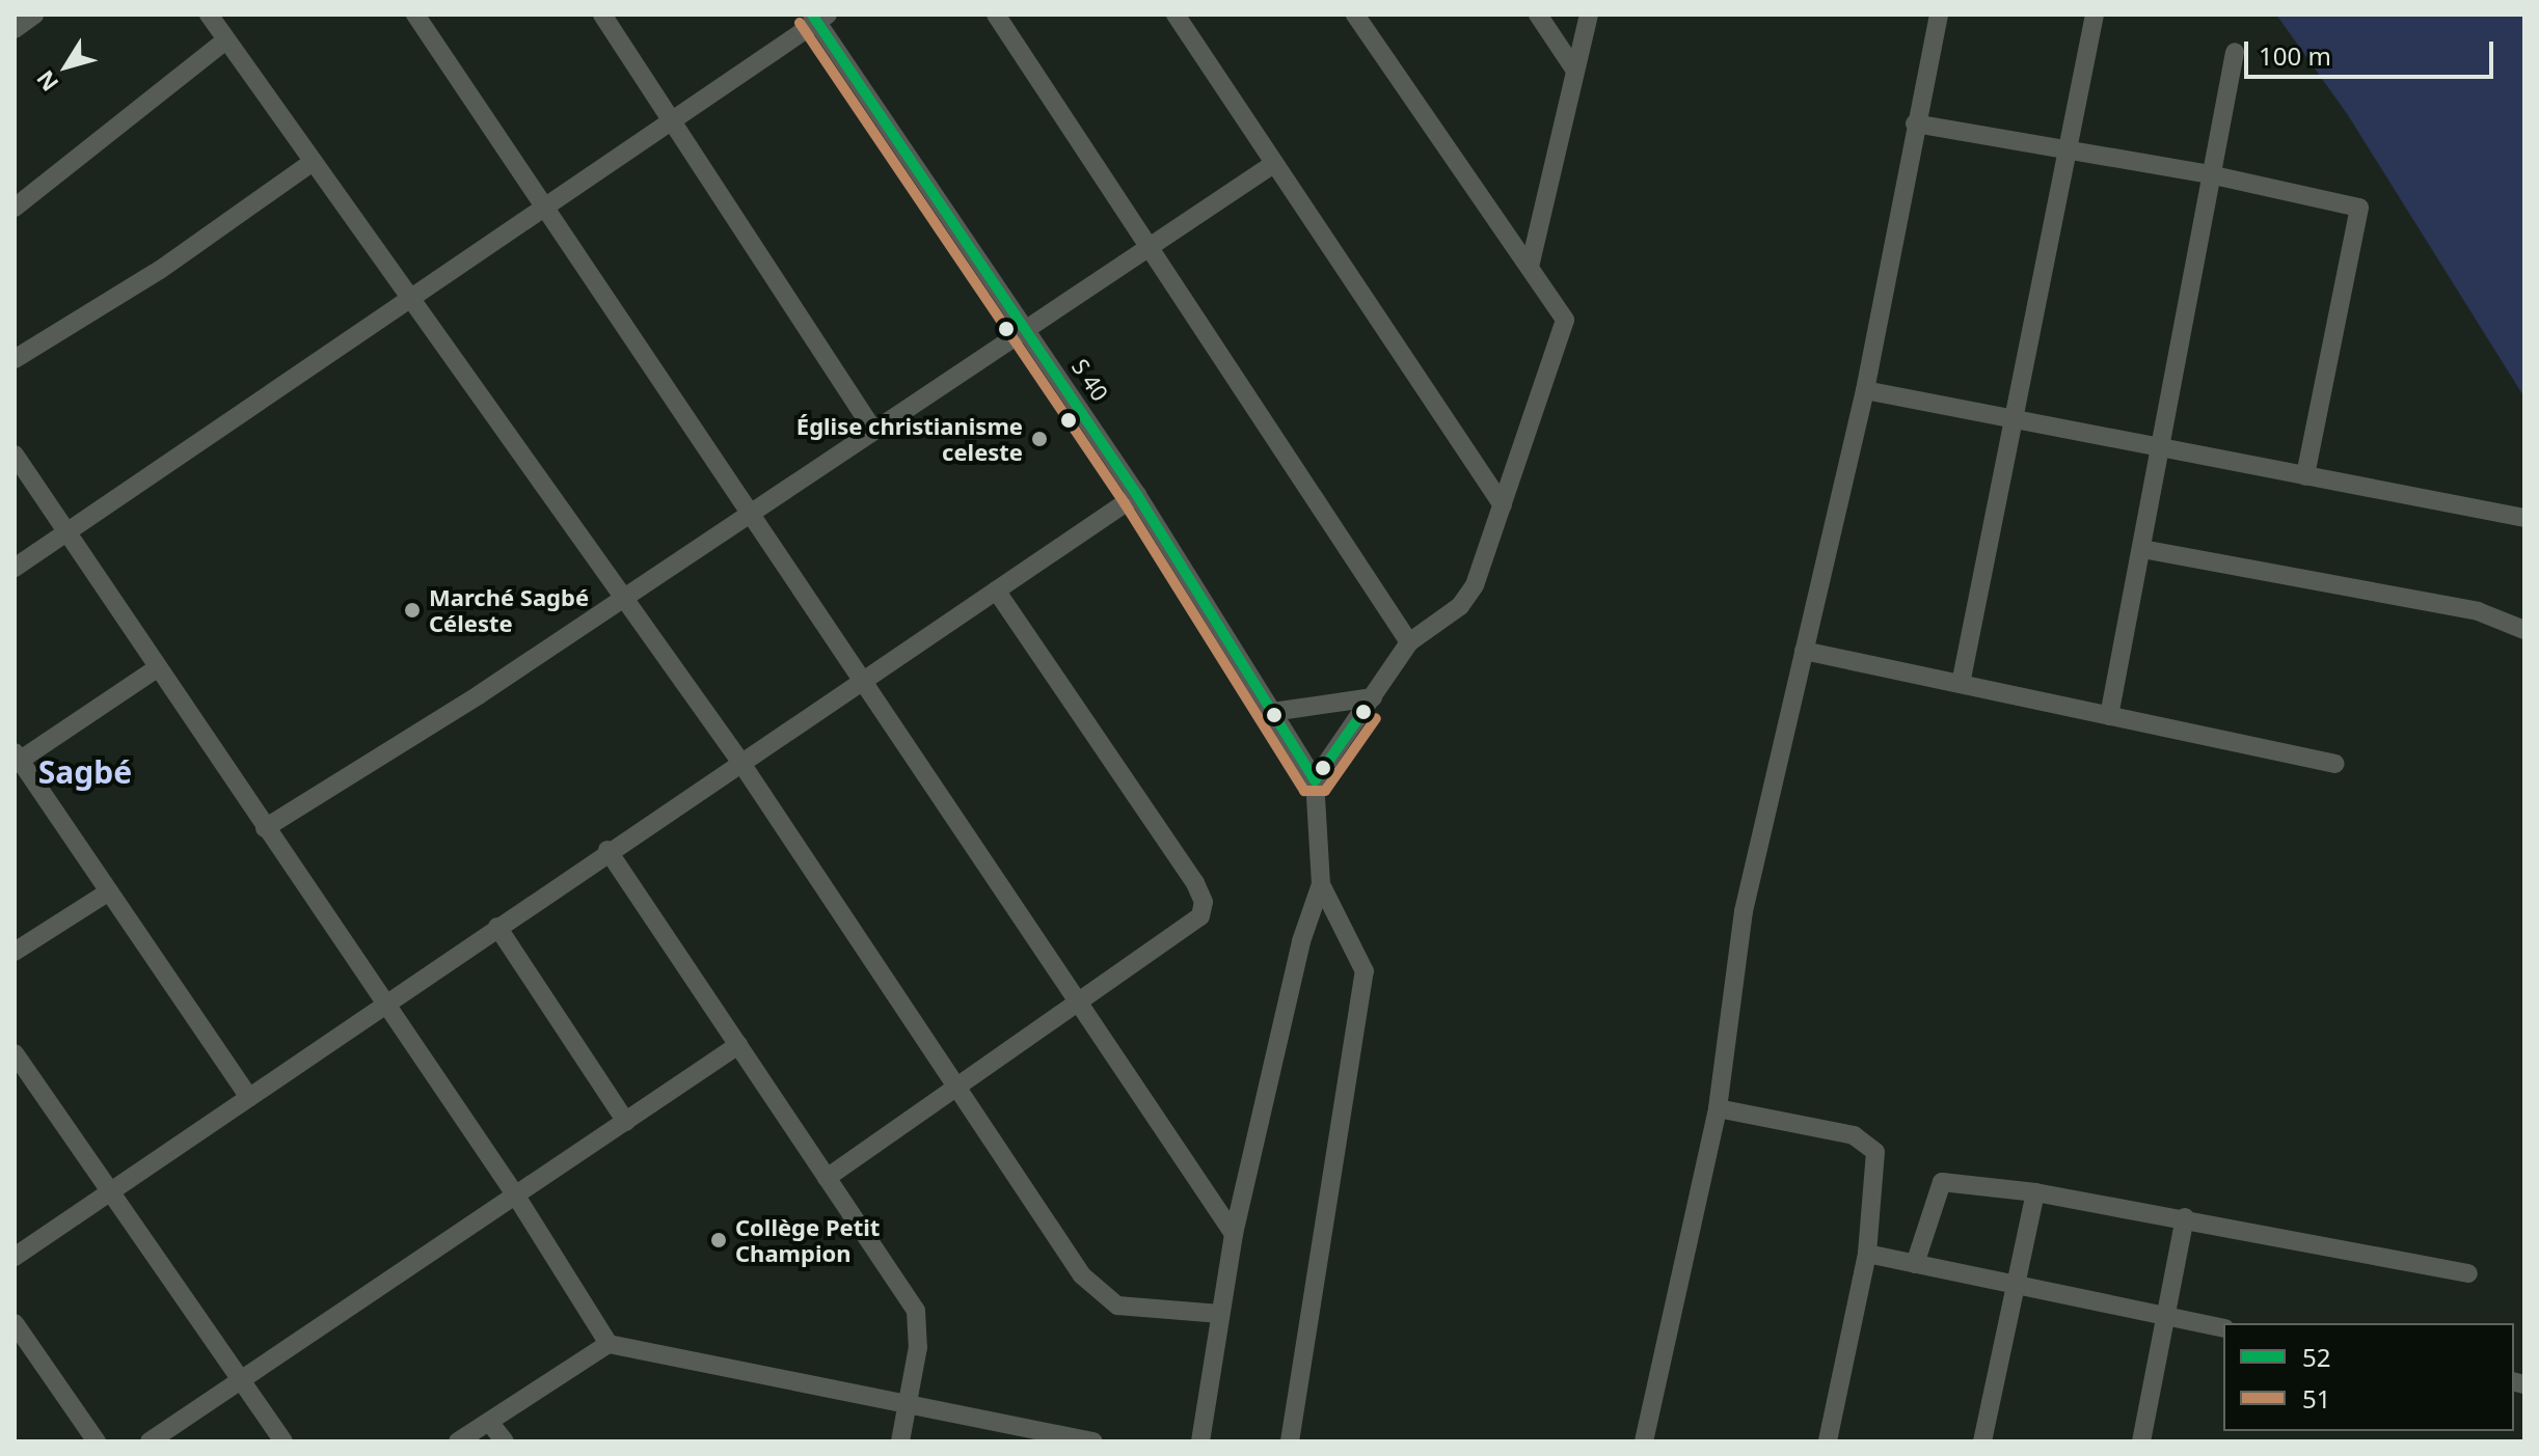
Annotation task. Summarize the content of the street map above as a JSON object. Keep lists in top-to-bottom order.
{
  "streets": {
    "street": ["S 40"]
  },
  "districts": ["Sagbé"],
  "places": ["Église christianisme celeste", "Marché Sagbé Céleste", "Collège Petit Champion"],
  "lines": ["transit line 52", "transit line 51"],
  "legend": ["52", "51"],
  "scale_bar": "100 m",
  "north": "bottom left"
}
